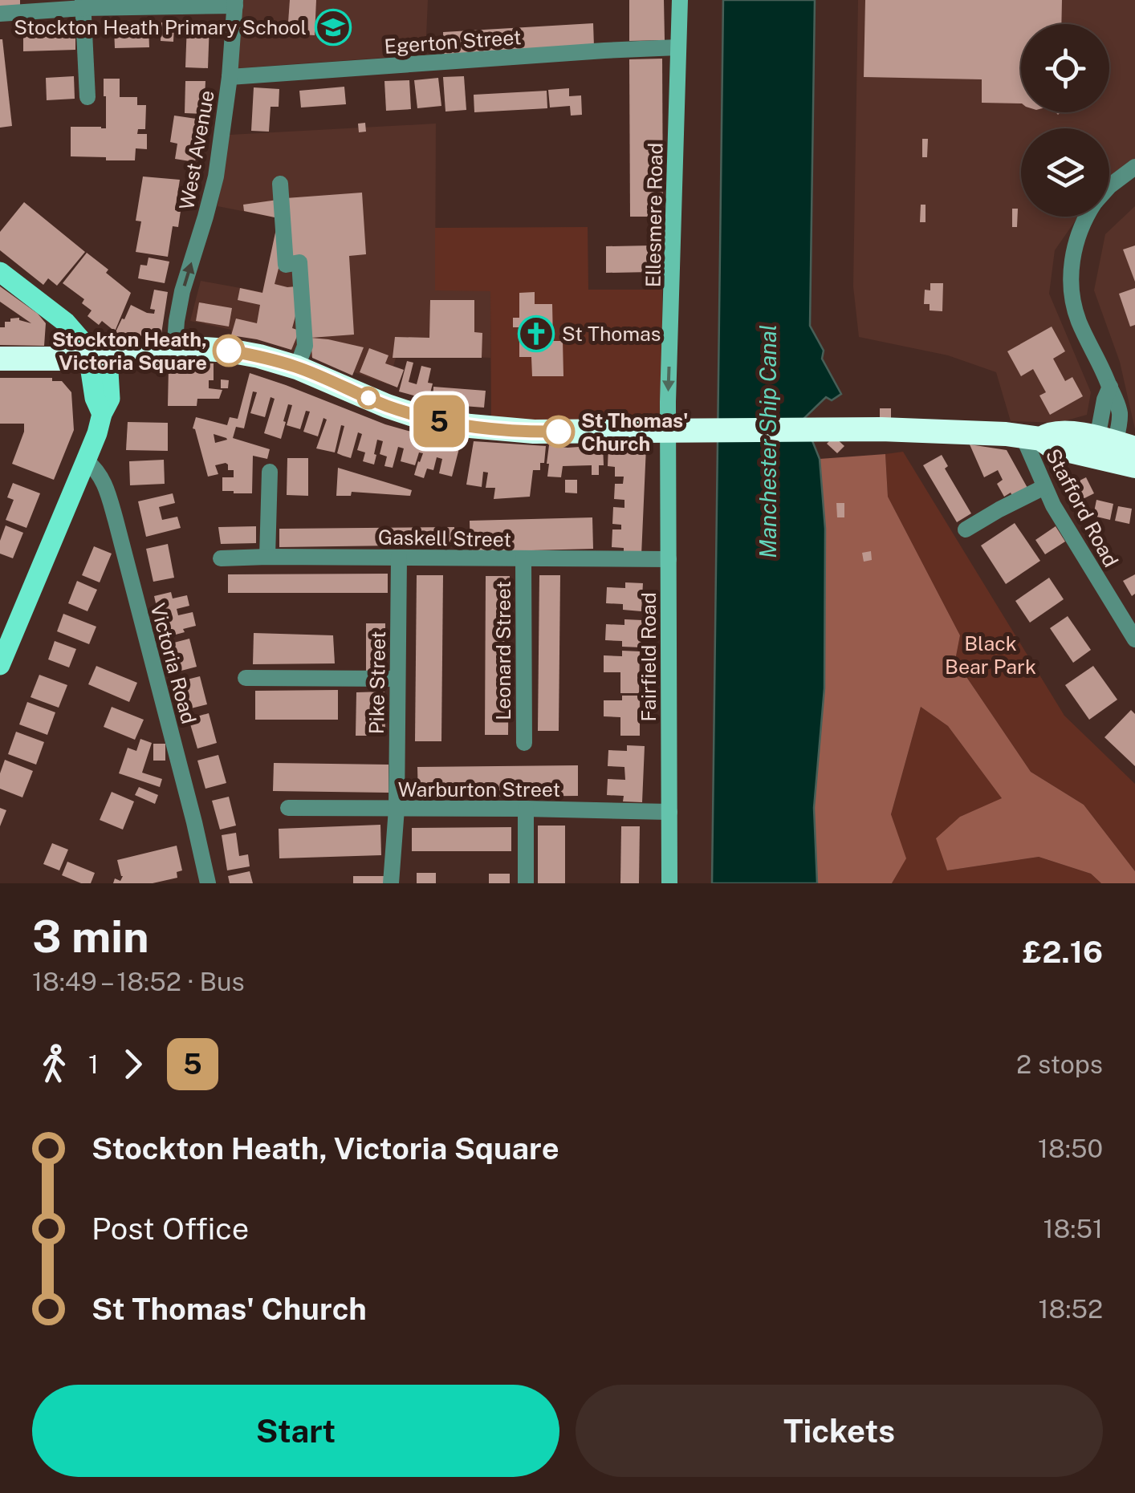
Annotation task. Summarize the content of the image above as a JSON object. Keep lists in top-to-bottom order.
{
  "streets": {
    "main road": ["Ellesmere Road", "Fairfield Road"],
    "street": [
      "Egerton Street",
      "West Avenue",
      "Stafford Road",
      "Gaskell Street",
      "Leonard Street",
      "Victoria Road",
      "Pike Street",
      "Warburton Street"
    ]
  },
  "crossings": [
    ["Egerton Street", "West Avenue"],
    ["Egerton Street", "Ellesmere Road"],
    ["Ellesmere Road", "Fairfield Road"],
    ["Gaskell Street", "Leonard Street"],
    ["Gaskell Street", "Fairfield Road"],
    ["Gaskell Street", "Pike Street"],
    ["Fairfield Road", "Warburton Street"],
    ["Pike Street", "Warburton Street"]
  ],
  "one_way": ["West Avenue", "Ellesmere Road"],
  "water": ["Manchester Ship Canal"],
  "parks": ["Black Bear Park"],
  "places": {
    "school or university": ["Stockton Heath Primary School"],
    "church": ["St Thomas"],
    "other": ["Stockton Heath, Victoria Square", "St Thomas' Church"]
  },
  "lines": ["bus line 5"],
  "page": {
    "on_map": "5",
    "heading": ["3 min", "18:49 – 18:52 · Bus", "£2.16"],
    "legs": ["1", "5", "2 stops"],
    "list": [
      {
        "name": "Stockton Heath, Victoria Square",
        "value": "18:50"
      },
      {
        "name": "Post Office",
        "value": "18:51"
      },
      {
        "name": "St Thomas' Church",
        "value": "18:52"
      }
    ],
    "buttons": ["Start", "Tickets"]
  }
}
